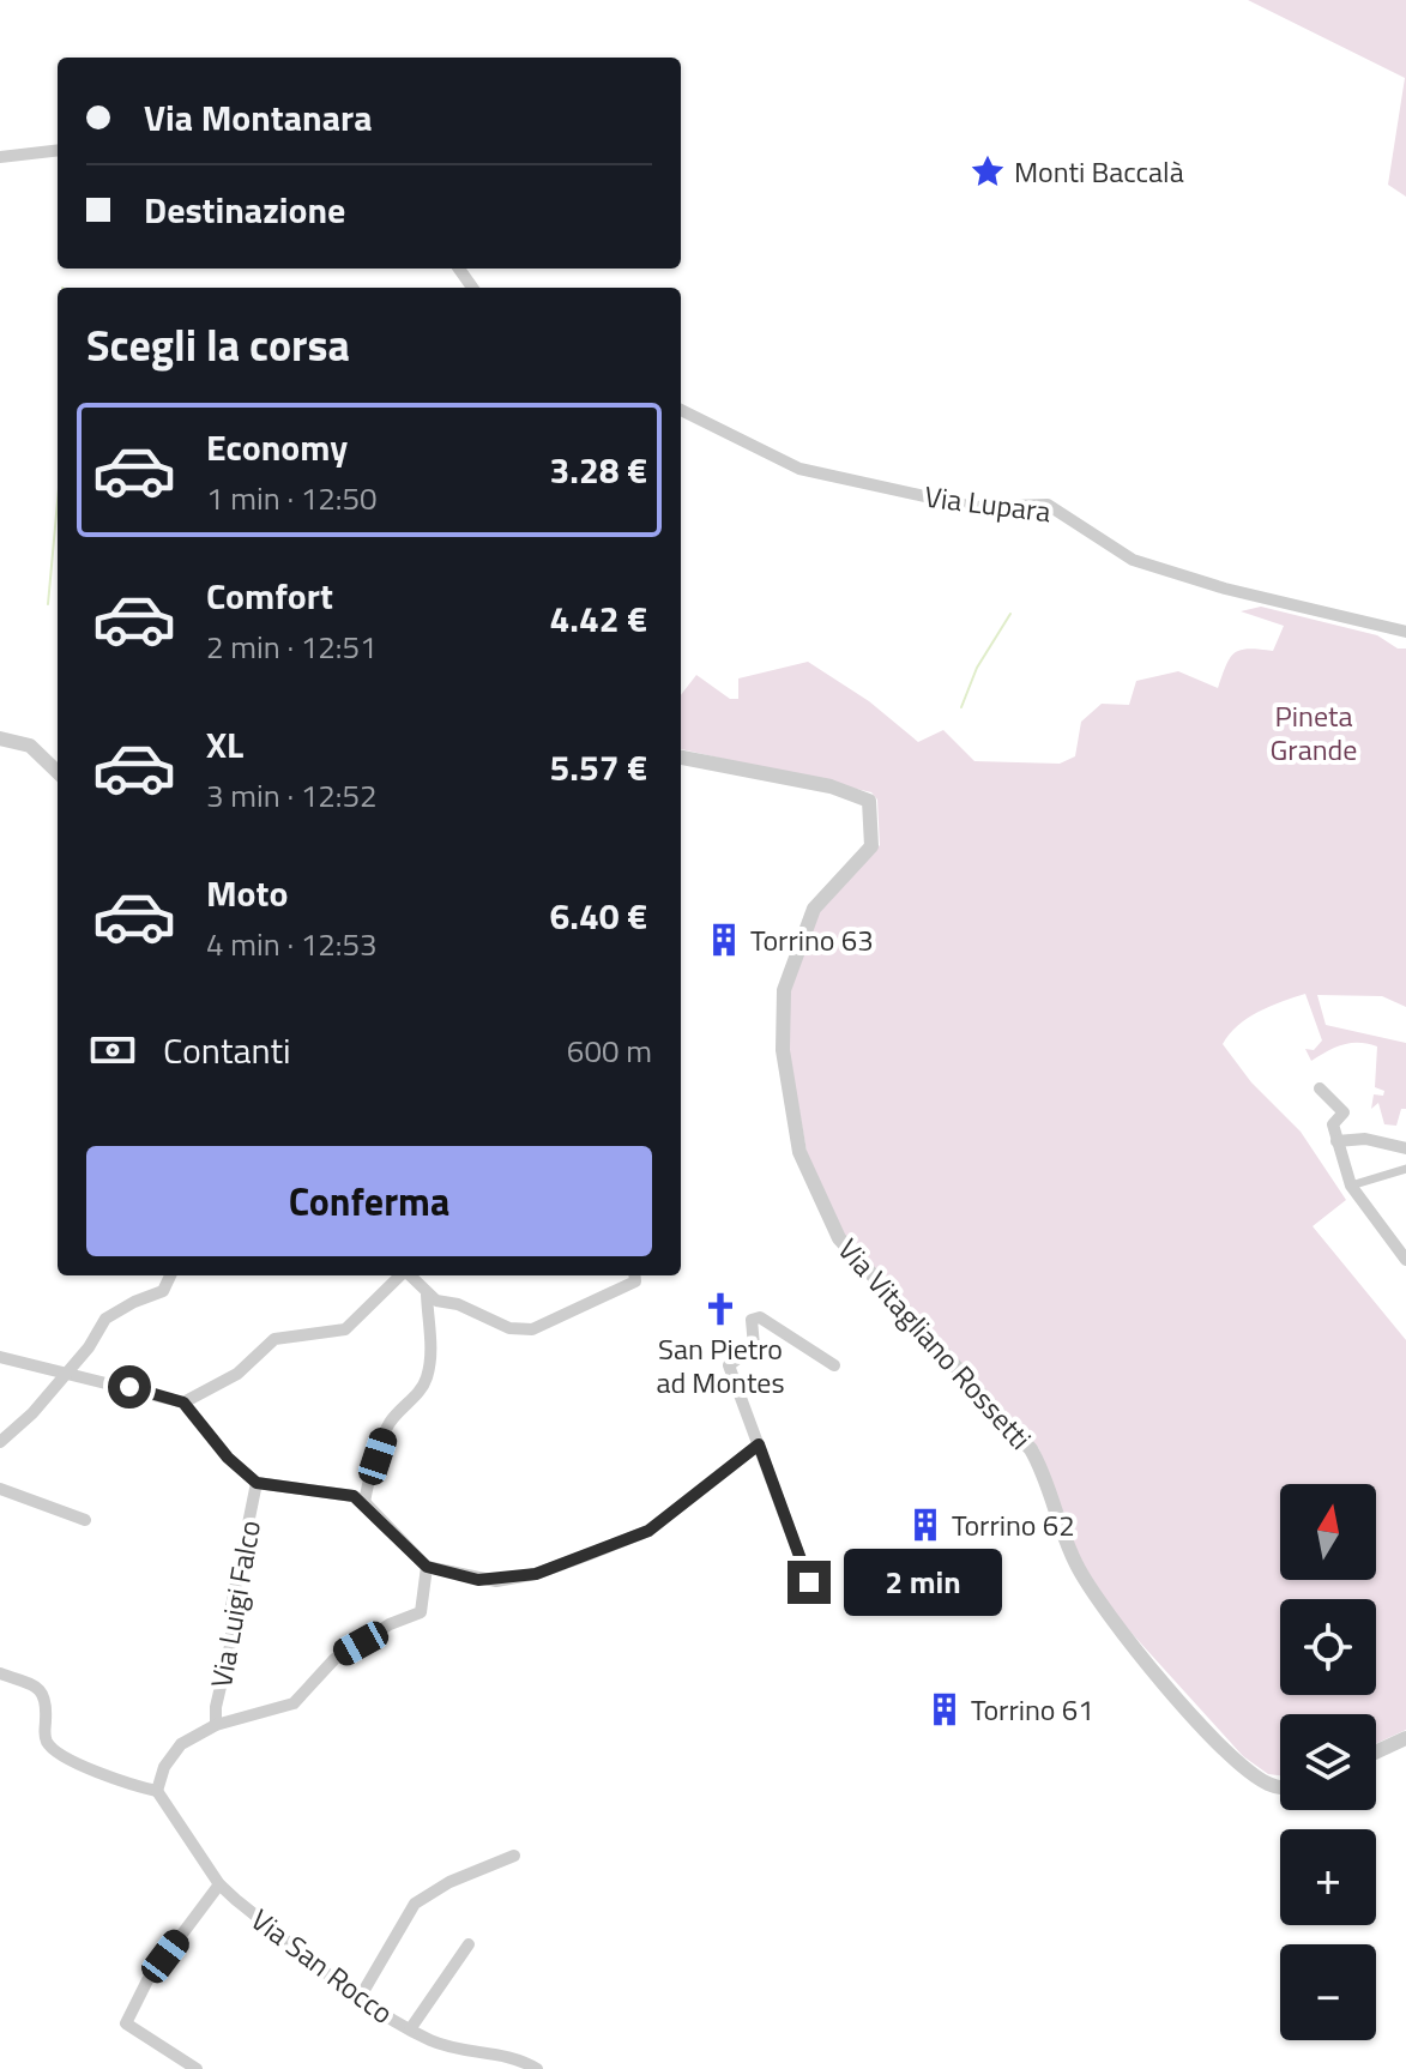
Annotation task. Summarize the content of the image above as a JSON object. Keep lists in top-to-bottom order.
{
  "streets": {
    "street": [
      "Via Lupara",
      "Via Vitagliano Rossetti",
      "Via Luigi Falco",
      "Via San Rocco"
    ]
  },
  "parks": ["Pineta Grande"],
  "places": {
    "place": ["Monti Baccalà"],
    "building": ["Torrino 63", "Torrino 62", "Torrino 61"],
    "church": ["San Pietro ad Montes"]
  },
  "north": "top",
  "page": {
    "banner": ["Via Montanara", "Destinazione"],
    "heading": "Scegli la corsa",
    "list": [
      {
        "name": "Economy",
        "note": "1 min · 12:50",
        "value": "3.28 €"
      },
      {
        "name": "Comfort",
        "note": "2 min · 12:51",
        "value": "4.42 €"
      },
      {
        "name": "XL",
        "note": "3 min · 12:52",
        "value": "5.57 €"
      },
      {
        "name": "Moto",
        "note": "4 min · 12:53",
        "value": "6.40 €"
      }
    ],
    "pay": ["Contanti", "600 m"],
    "buttons": "Conferma",
    "map_buttons": ["+", "−"],
    "bubble": "2 min"
  }
}
